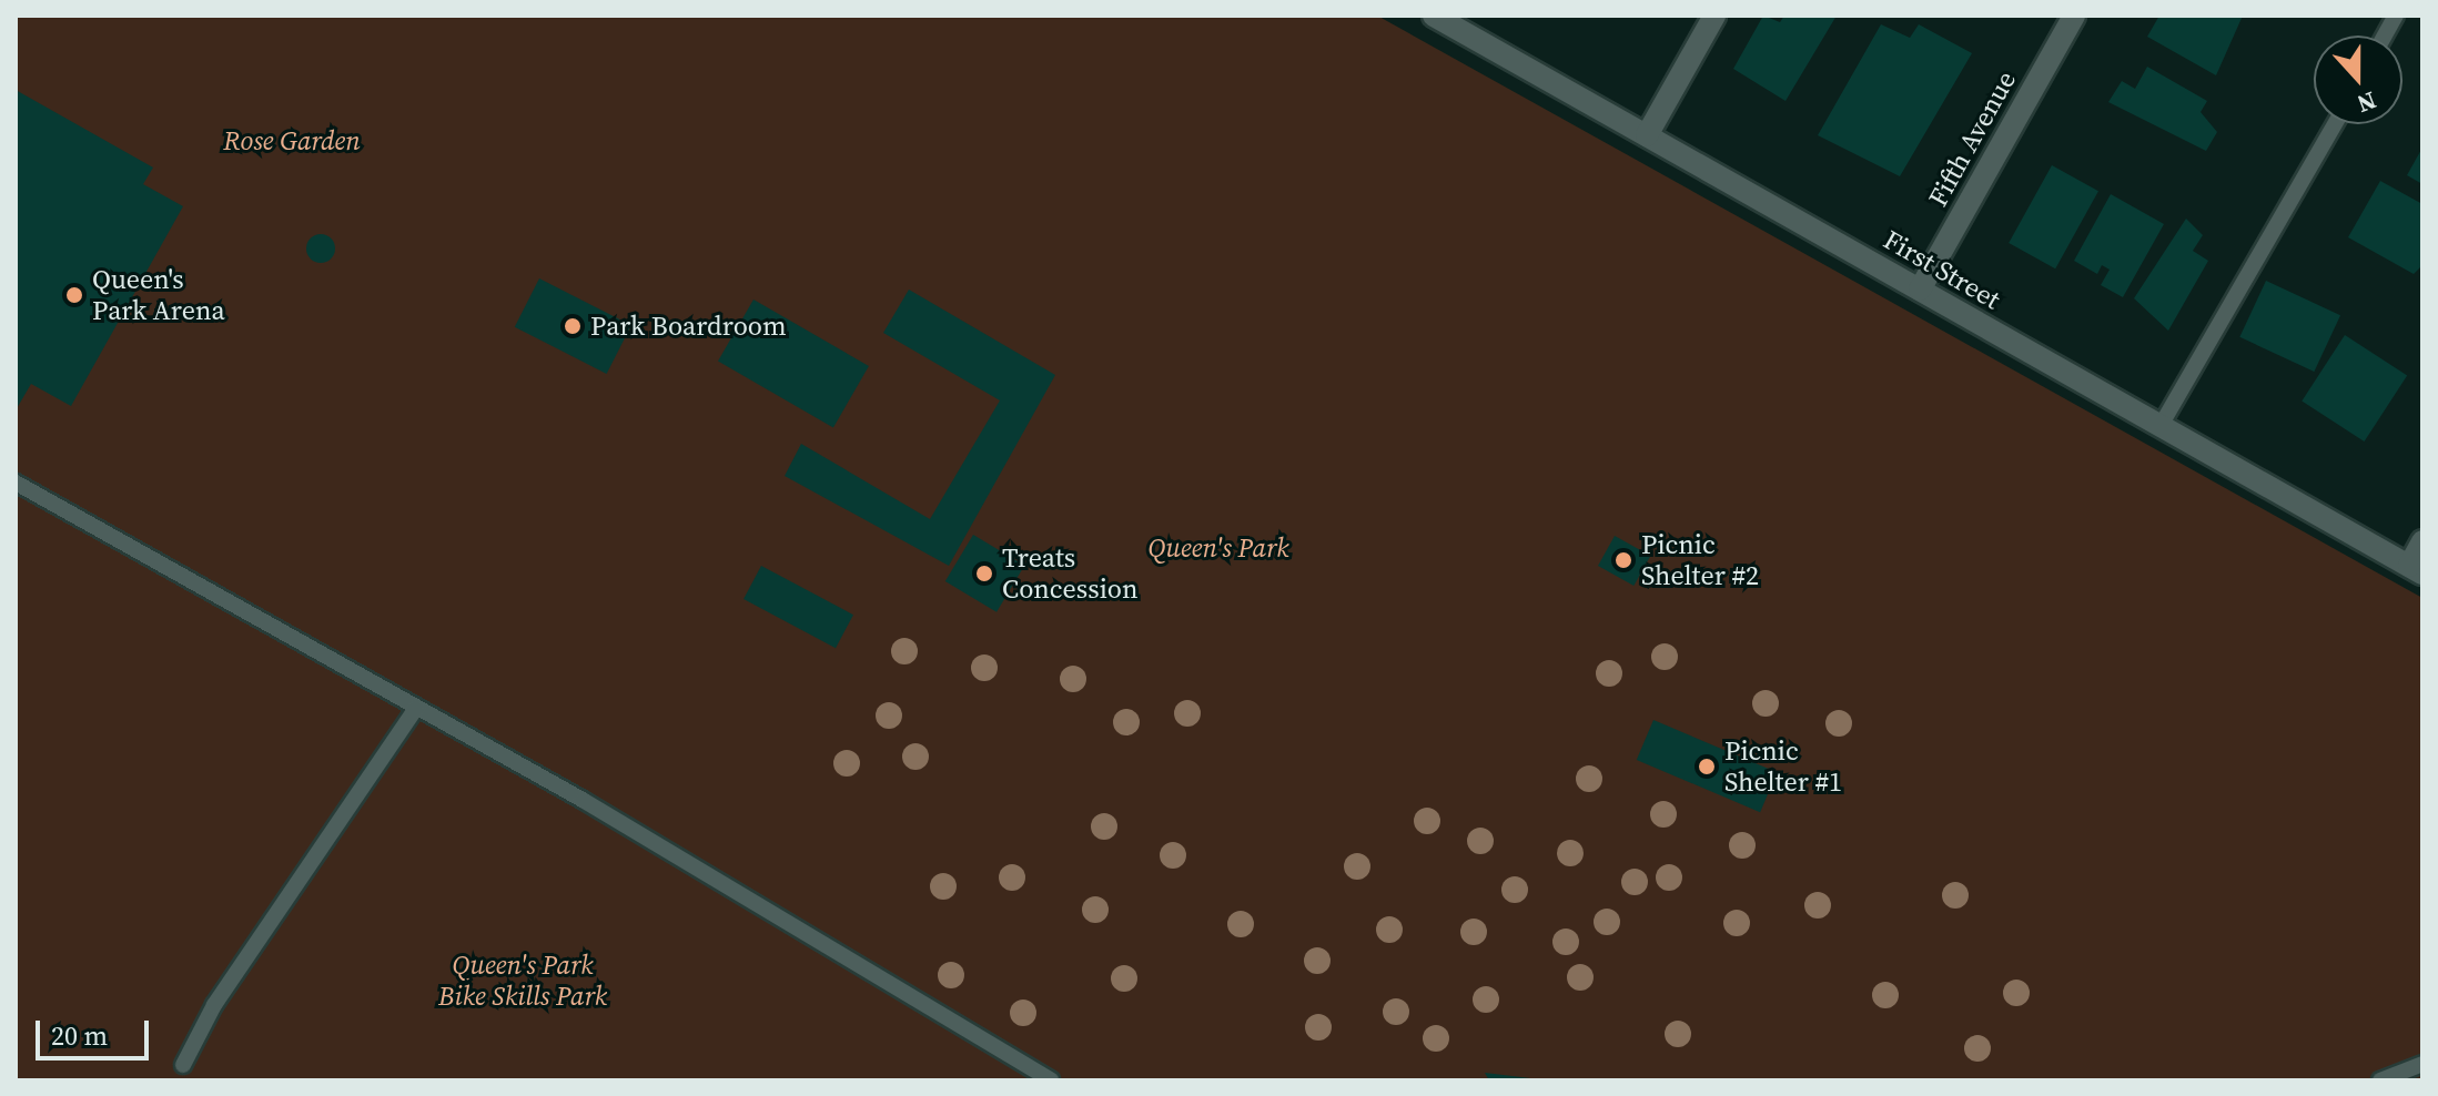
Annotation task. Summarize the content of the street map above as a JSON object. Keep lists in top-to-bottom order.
{
  "streets": {
    "street": ["Fifth Avenue", "First Street"]
  },
  "crossings": [
    ["Fifth Avenue", "First Street"]
  ],
  "parks": ["Rose Garden", "Queen's Park", "Queen's Park Bike Skills Park"],
  "places": [
    "Queen's Park Arena",
    "Park Boardroom",
    "Picnic Shelter #2",
    "Treats Concession",
    "Picnic Shelter #1"
  ],
  "scale_bar": "20 m",
  "north": "bottom"
}
